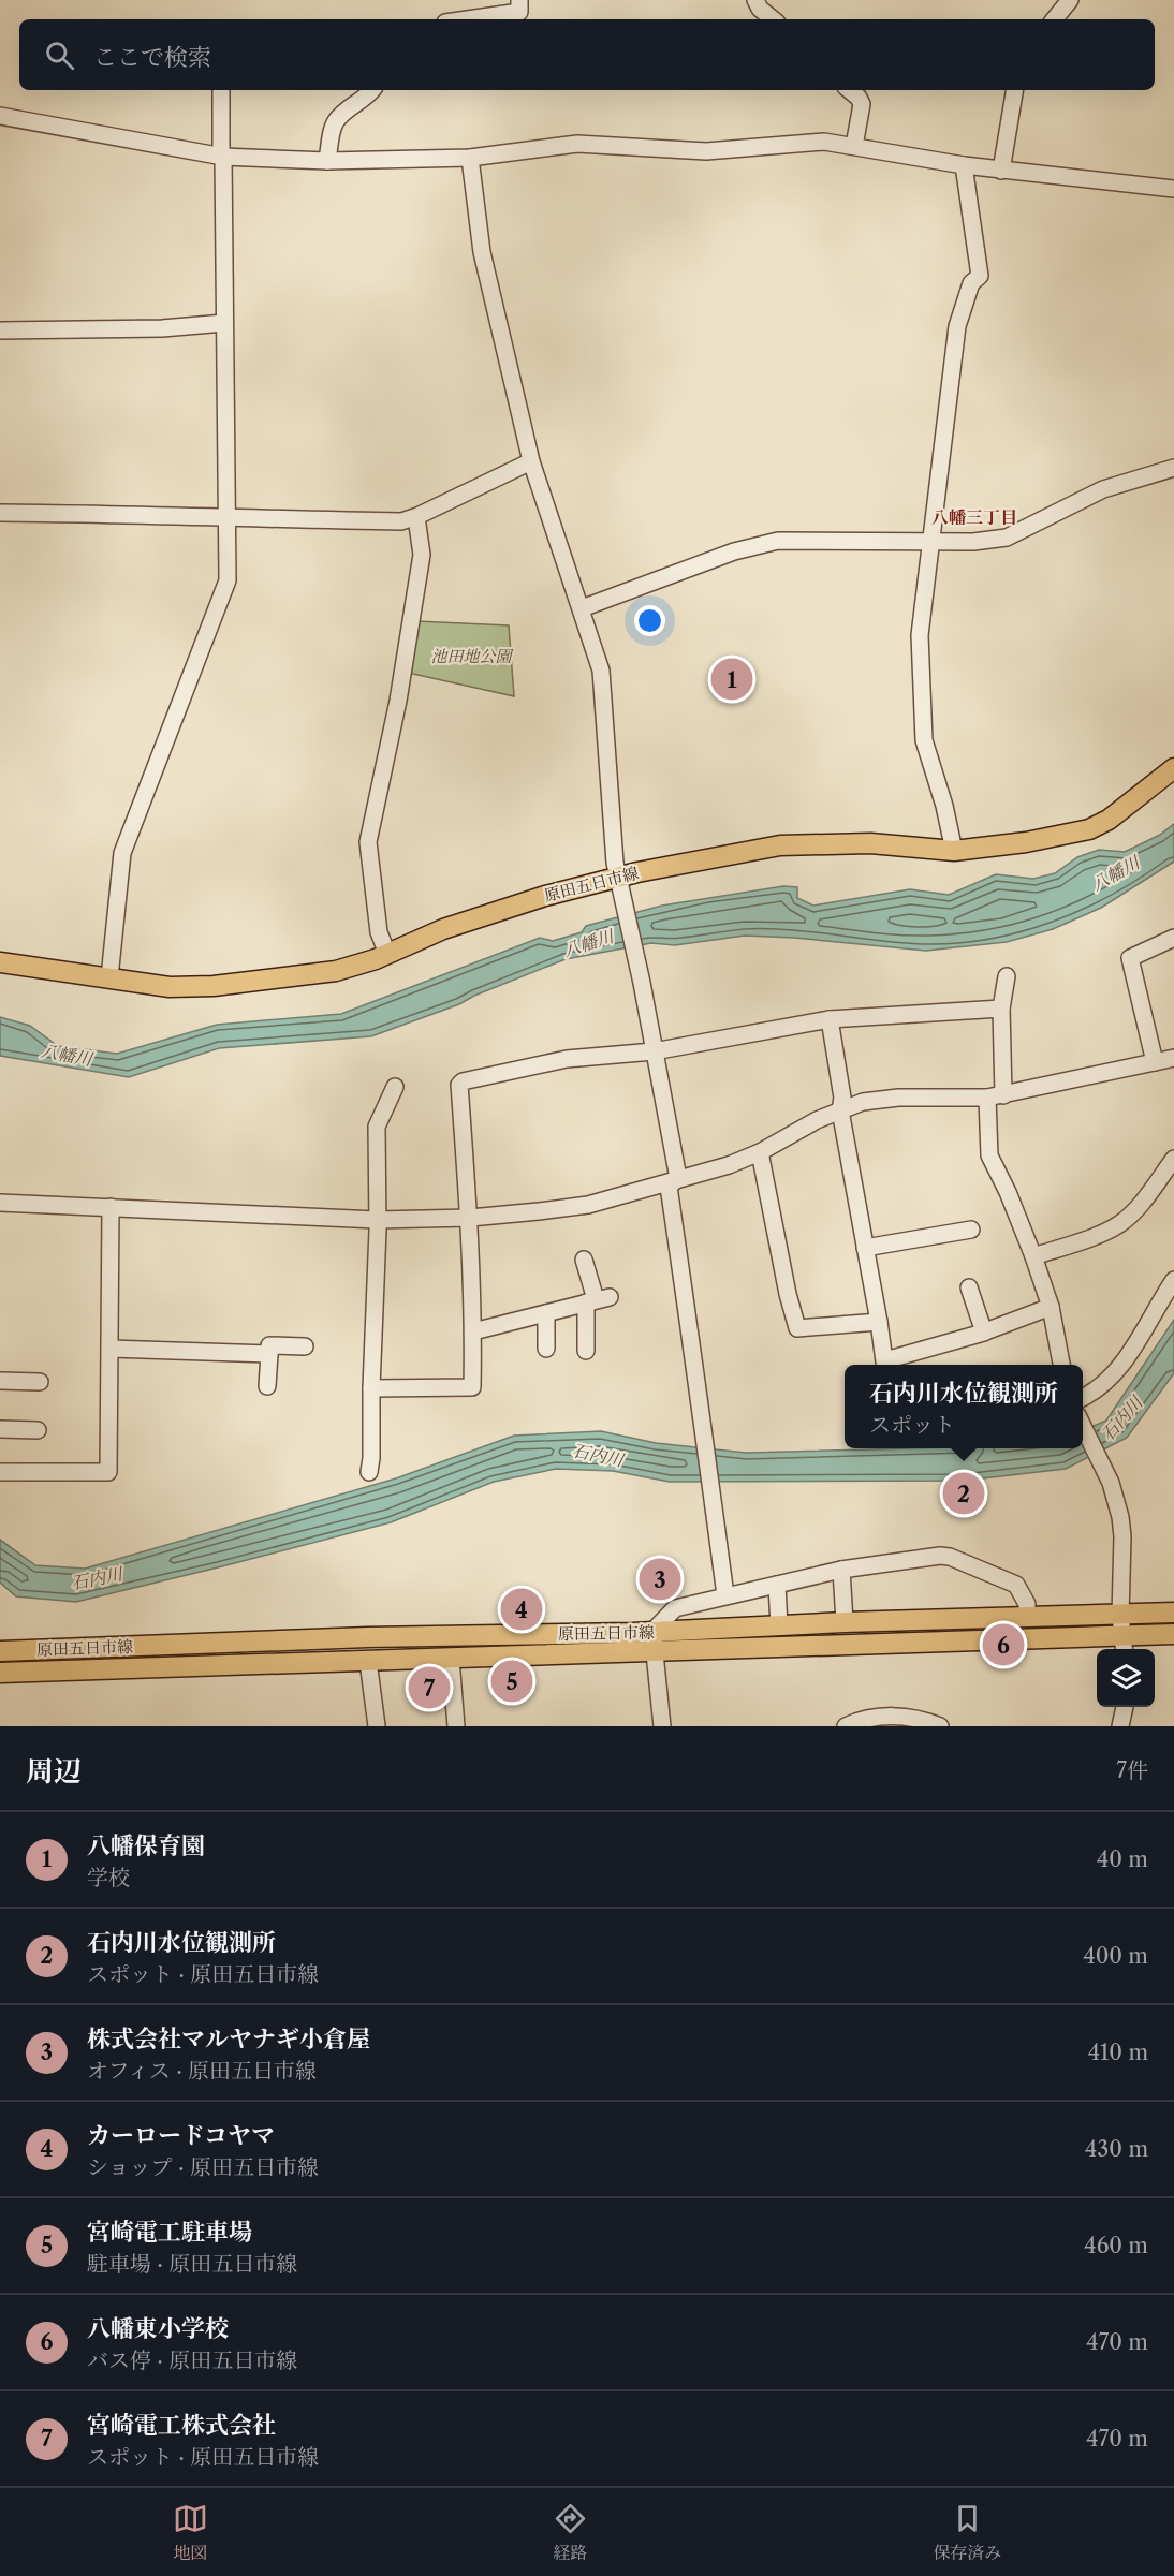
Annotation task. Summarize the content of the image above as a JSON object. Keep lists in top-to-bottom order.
{
  "streets": {
    "main road": ["原田五日市線"]
  },
  "districts": ["八幡三丁目"],
  "water": ["八幡川", "石内川"],
  "parks": ["池田地公園"],
  "page": {
    "search": "ここで検索",
    "pins": [
      "1",
      "2",
      "3",
      "4",
      "6",
      "5",
      "7"
    ],
    "popup": ["石内川水位観測所", "スポット"],
    "heading": ["周辺", "7件"],
    "list": [
      {
        "mark": "1",
        "name": "八幡保育園",
        "note": "学校",
        "value": "40 m"
      },
      {
        "mark": "2",
        "name": "石内川水位観測所",
        "note": "スポット · 原田五日市線",
        "value": "400 m"
      },
      {
        "mark": "3",
        "name": "株式会社マルヤナギ小倉屋",
        "note": "オフィス · 原田五日市線",
        "value": "410 m"
      },
      {
        "mark": "4",
        "name": "カーロードコヤマ",
        "note": "ショップ · 原田五日市線",
        "value": "430 m"
      },
      {
        "mark": "5",
        "name": "宮崎電工駐車場",
        "note": "駐車場 · 原田五日市線",
        "value": "460 m"
      },
      {
        "mark": "6",
        "name": "八幡東小学校",
        "note": "バス停 · 原田五日市線",
        "value": "470 m"
      },
      {
        "mark": "7",
        "name": "宮崎電工株式会社",
        "note": "スポット · 原田五日市線",
        "value": "470 m"
      }
    ],
    "nav": ["地図", "経路", "保存済み"]
  }
}
